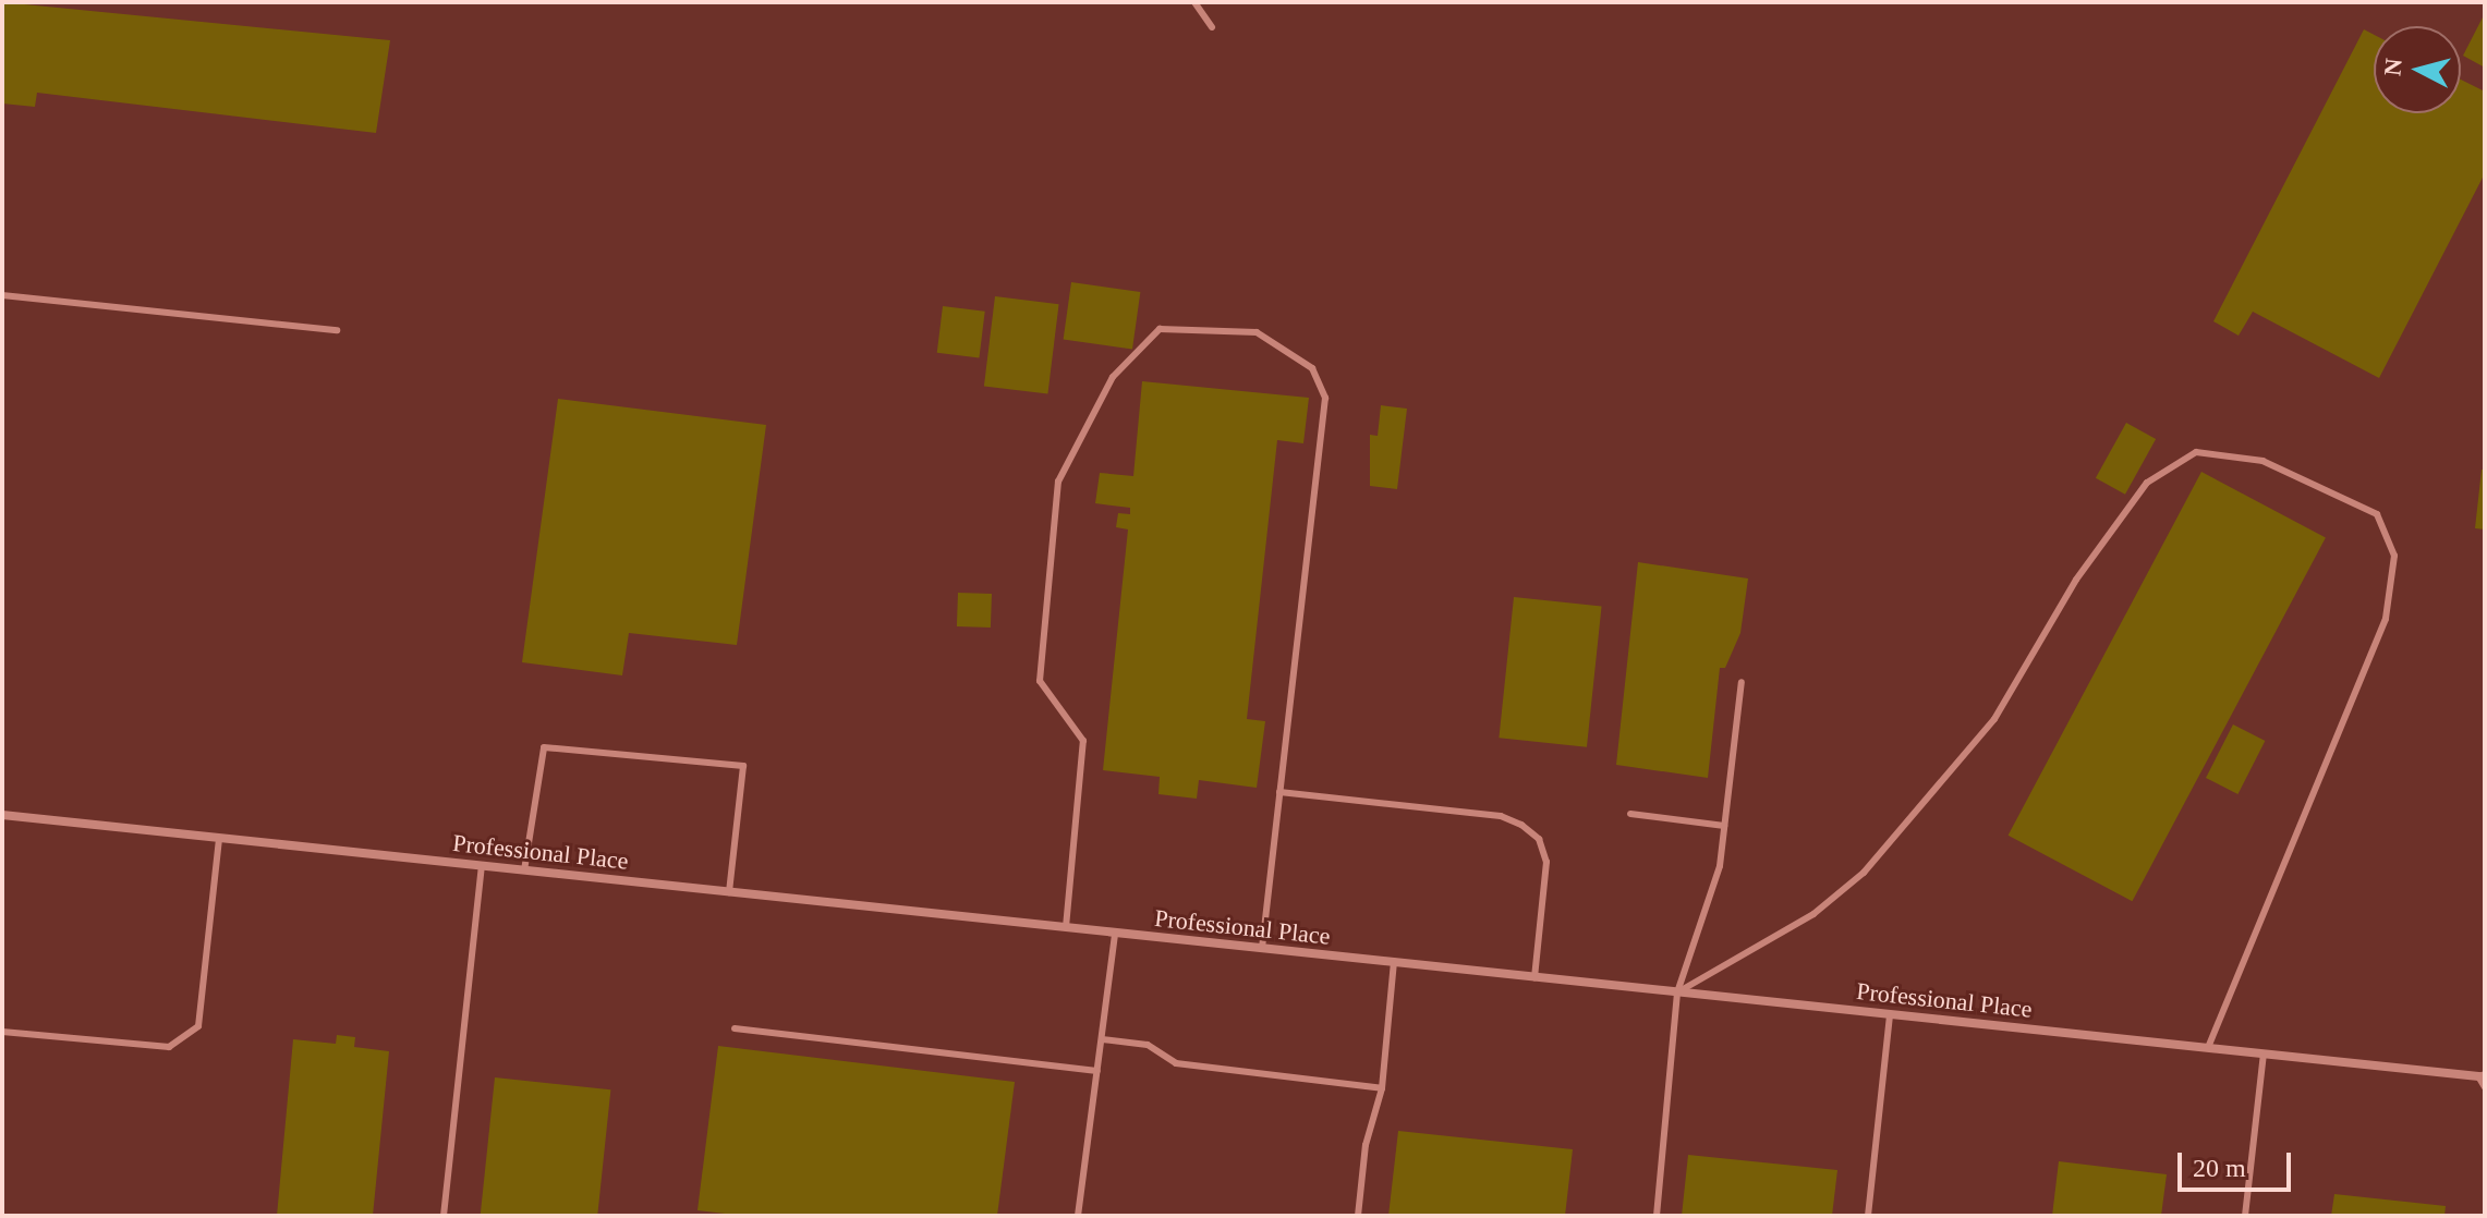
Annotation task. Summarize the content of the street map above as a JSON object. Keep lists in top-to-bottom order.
{
  "streets": {
    "street": ["Professional Place"]
  },
  "scale_bar": "20 m",
  "north": "left"
}
